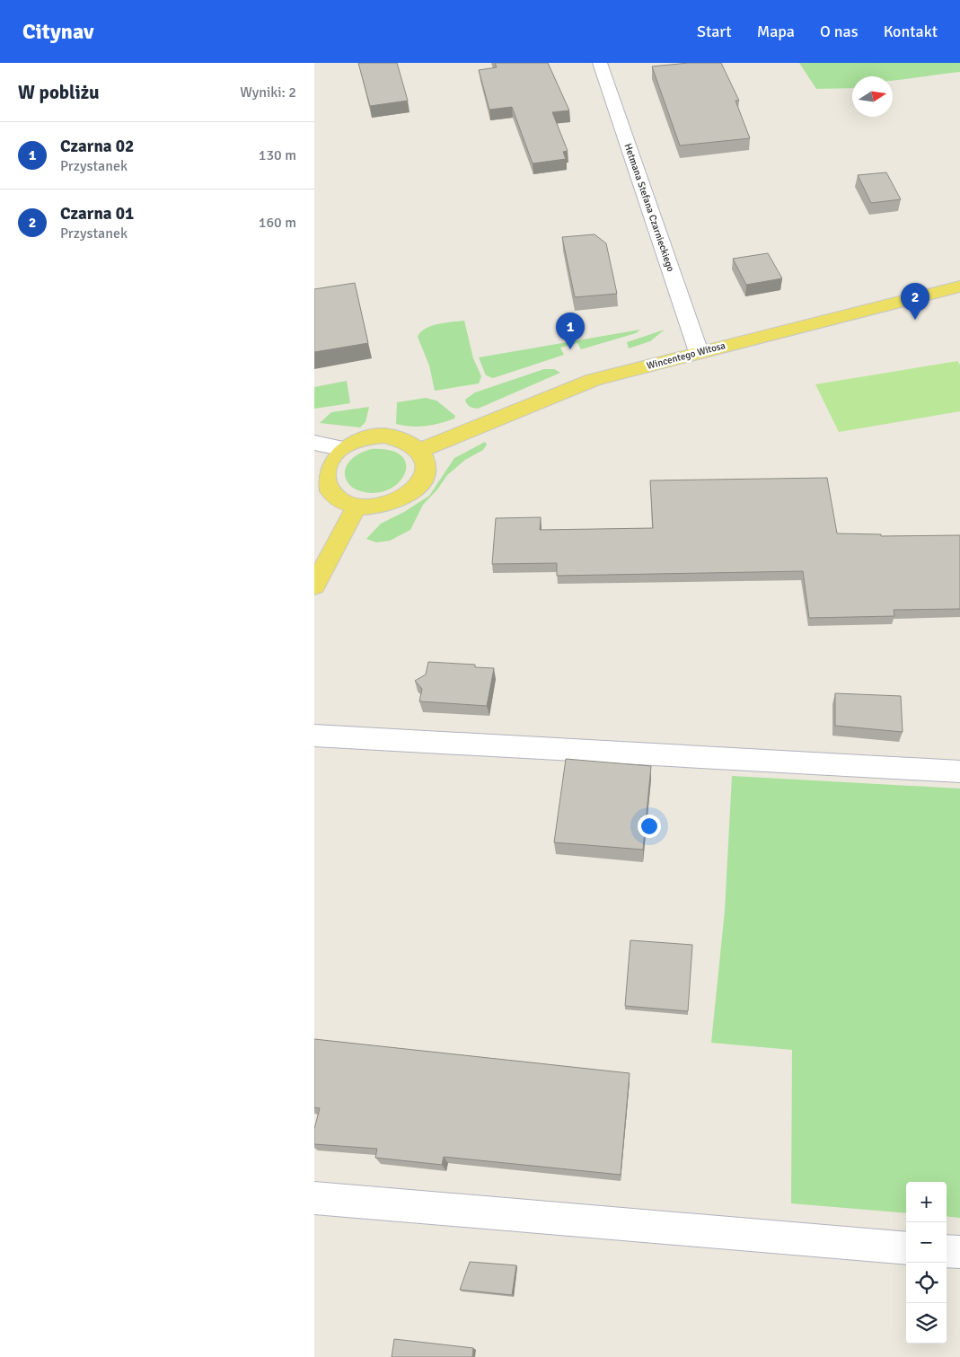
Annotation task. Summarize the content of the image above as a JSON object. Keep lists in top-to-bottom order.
{
  "streets": {
    "main road": ["Wincentego Witosa"],
    "street": ["Hetmana Stefana Czarnieckiego"]
  },
  "crossings": [
    ["Hetmana Stefana Czarnieckiego", "Wincentego Witosa"]
  ],
  "north": "right",
  "page": {
    "header": "Citynav",
    "nav": [
      "Start",
      "Mapa",
      "O nas",
      "Kontakt"
    ],
    "heading": ["W pobliżu", "Wyniki: 2"],
    "list": [
      {
        "mark": "1",
        "name": "Czarna 02",
        "note": "Przystanek",
        "value": "130 m"
      },
      {
        "mark": "2",
        "name": "Czarna 01",
        "note": "Przystanek",
        "value": "160 m"
      }
    ],
    "pins": ["2", "1"],
    "map_buttons": ["+", "−"]
  }
}
